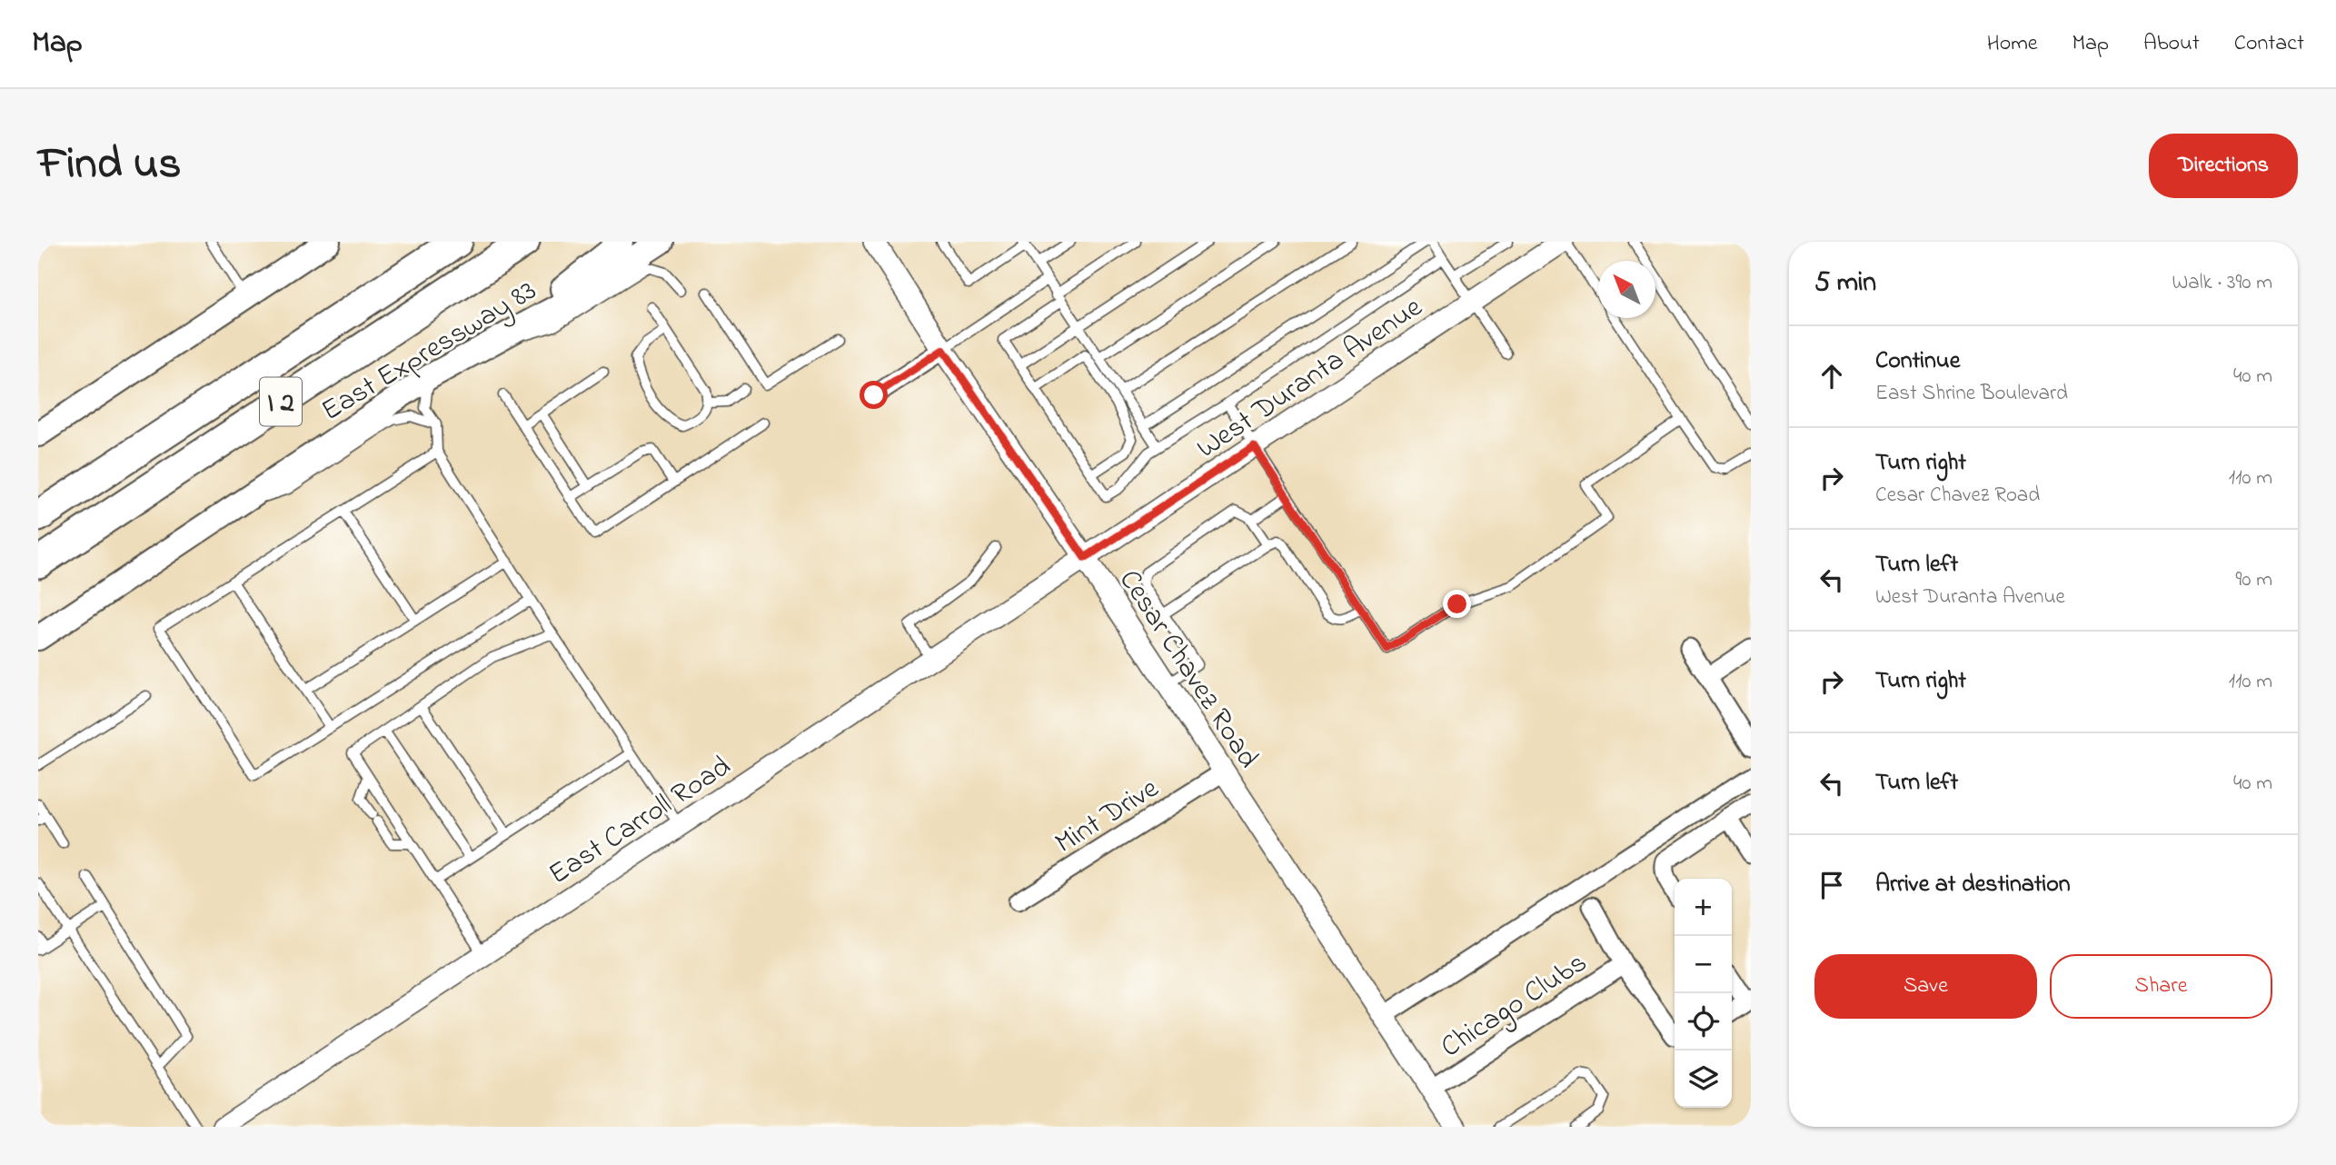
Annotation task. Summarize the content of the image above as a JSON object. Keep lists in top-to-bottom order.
{
  "streets": {
    "highway": ["I 2"],
    "main road": ["East Expressway 83"],
    "street": [
      "West Duranta Avenue",
      "Cesar Chavez Road",
      "Mint Drive",
      "East Carroll Road",
      "Chicago Clubs"
    ]
  },
  "crossings": [
    ["West Duranta Avenue", "Cesar Chavez Road"],
    ["West Duranta Avenue", "East Carroll Road"],
    ["Cesar Chavez Road", "Mint Drive"],
    ["Cesar Chavez Road", "East Carroll Road"],
    ["Cesar Chavez Road", "Chicago Clubs"]
  ],
  "north": "top left",
  "page": {
    "header": "Map",
    "nav": [
      "Home",
      "Map",
      "About",
      "Contact"
    ],
    "title": "Find us",
    "buttons": [
      "Directions",
      ["Save", "Share"]
    ],
    "heading": ["5 min", "Walk · 390 m"],
    "list": [
      ["Continue", "East Shrine Boulevard", "40 m"],
      ["Turn right", "Cesar Chavez Road", "110 m"],
      ["Turn left", "West Duranta Avenue", "90 m"],
      ["Turn right", "110 m"],
      ["Turn left", "40 m"],
      "Arrive at destination"
    ],
    "map_buttons": ["+", "−"]
  }
}
